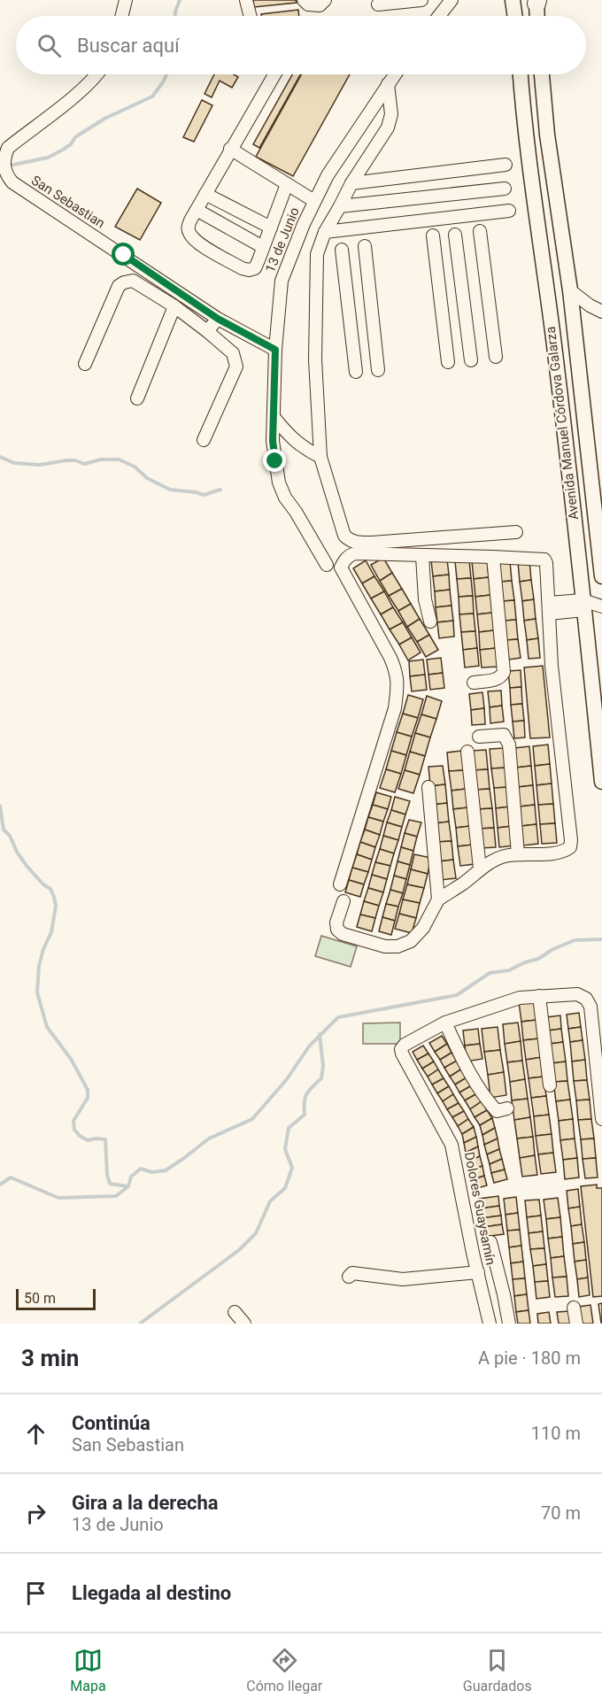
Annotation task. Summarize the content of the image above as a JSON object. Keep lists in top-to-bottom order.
{
  "streets": {
    "main road": ["Avenida Manuel Córdova Galarza"],
    "street": ["San Sebastian", "13 de Junio", "Dolores Guaysamín"]
  },
  "crossings": [
    ["San Sebastian", "13 de Junio"]
  ],
  "scale_bar": "50 m",
  "page": {
    "search": "Buscar aquí",
    "scale": "50 m",
    "heading": ["3 min", "A pie · 180 m"],
    "list": [
      ["Continúa", "San Sebastian", "110 m"],
      ["Gira a la derecha", "13 de Junio", "70 m"],
      "Llegada al destino"
    ],
    "nav": ["Mapa", "Cómo llegar", "Guardados"]
  }
}
